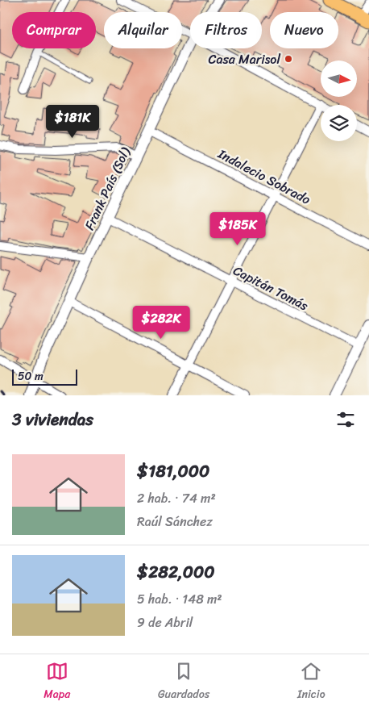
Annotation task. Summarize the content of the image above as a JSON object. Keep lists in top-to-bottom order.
{
  "streets": {
    "street": ["Indalecio Sobrado", "Frank País (Sol)", "Capitán Tomás"]
  },
  "crossings": [
    ["Indalecio Sobrado", "Frank País (Sol)"],
    ["Frank País (Sol)", "Capitán Tomás"]
  ],
  "places": ["Casa Marisol"],
  "scale_bar": "50 m",
  "north": "right",
  "page": {
    "chip": [
      "Comprar",
      "Alquilar",
      "Filtros",
      "Nuevo"
    ],
    "price": ["$181K", "$185K", "$282K"],
    "scale": "50 m",
    "heading": "3 viviendas",
    "list": [
      {
        "name": "$181,000",
        "note": "2 hab. · 74 m² · Raúl Sánchez"
      },
      {
        "name": "$282,000",
        "note": "5 hab. · 148 m² · 9 de Abril"
      }
    ],
    "tabs": ["Mapa", "Guardados", "Inicio"]
  }
}
